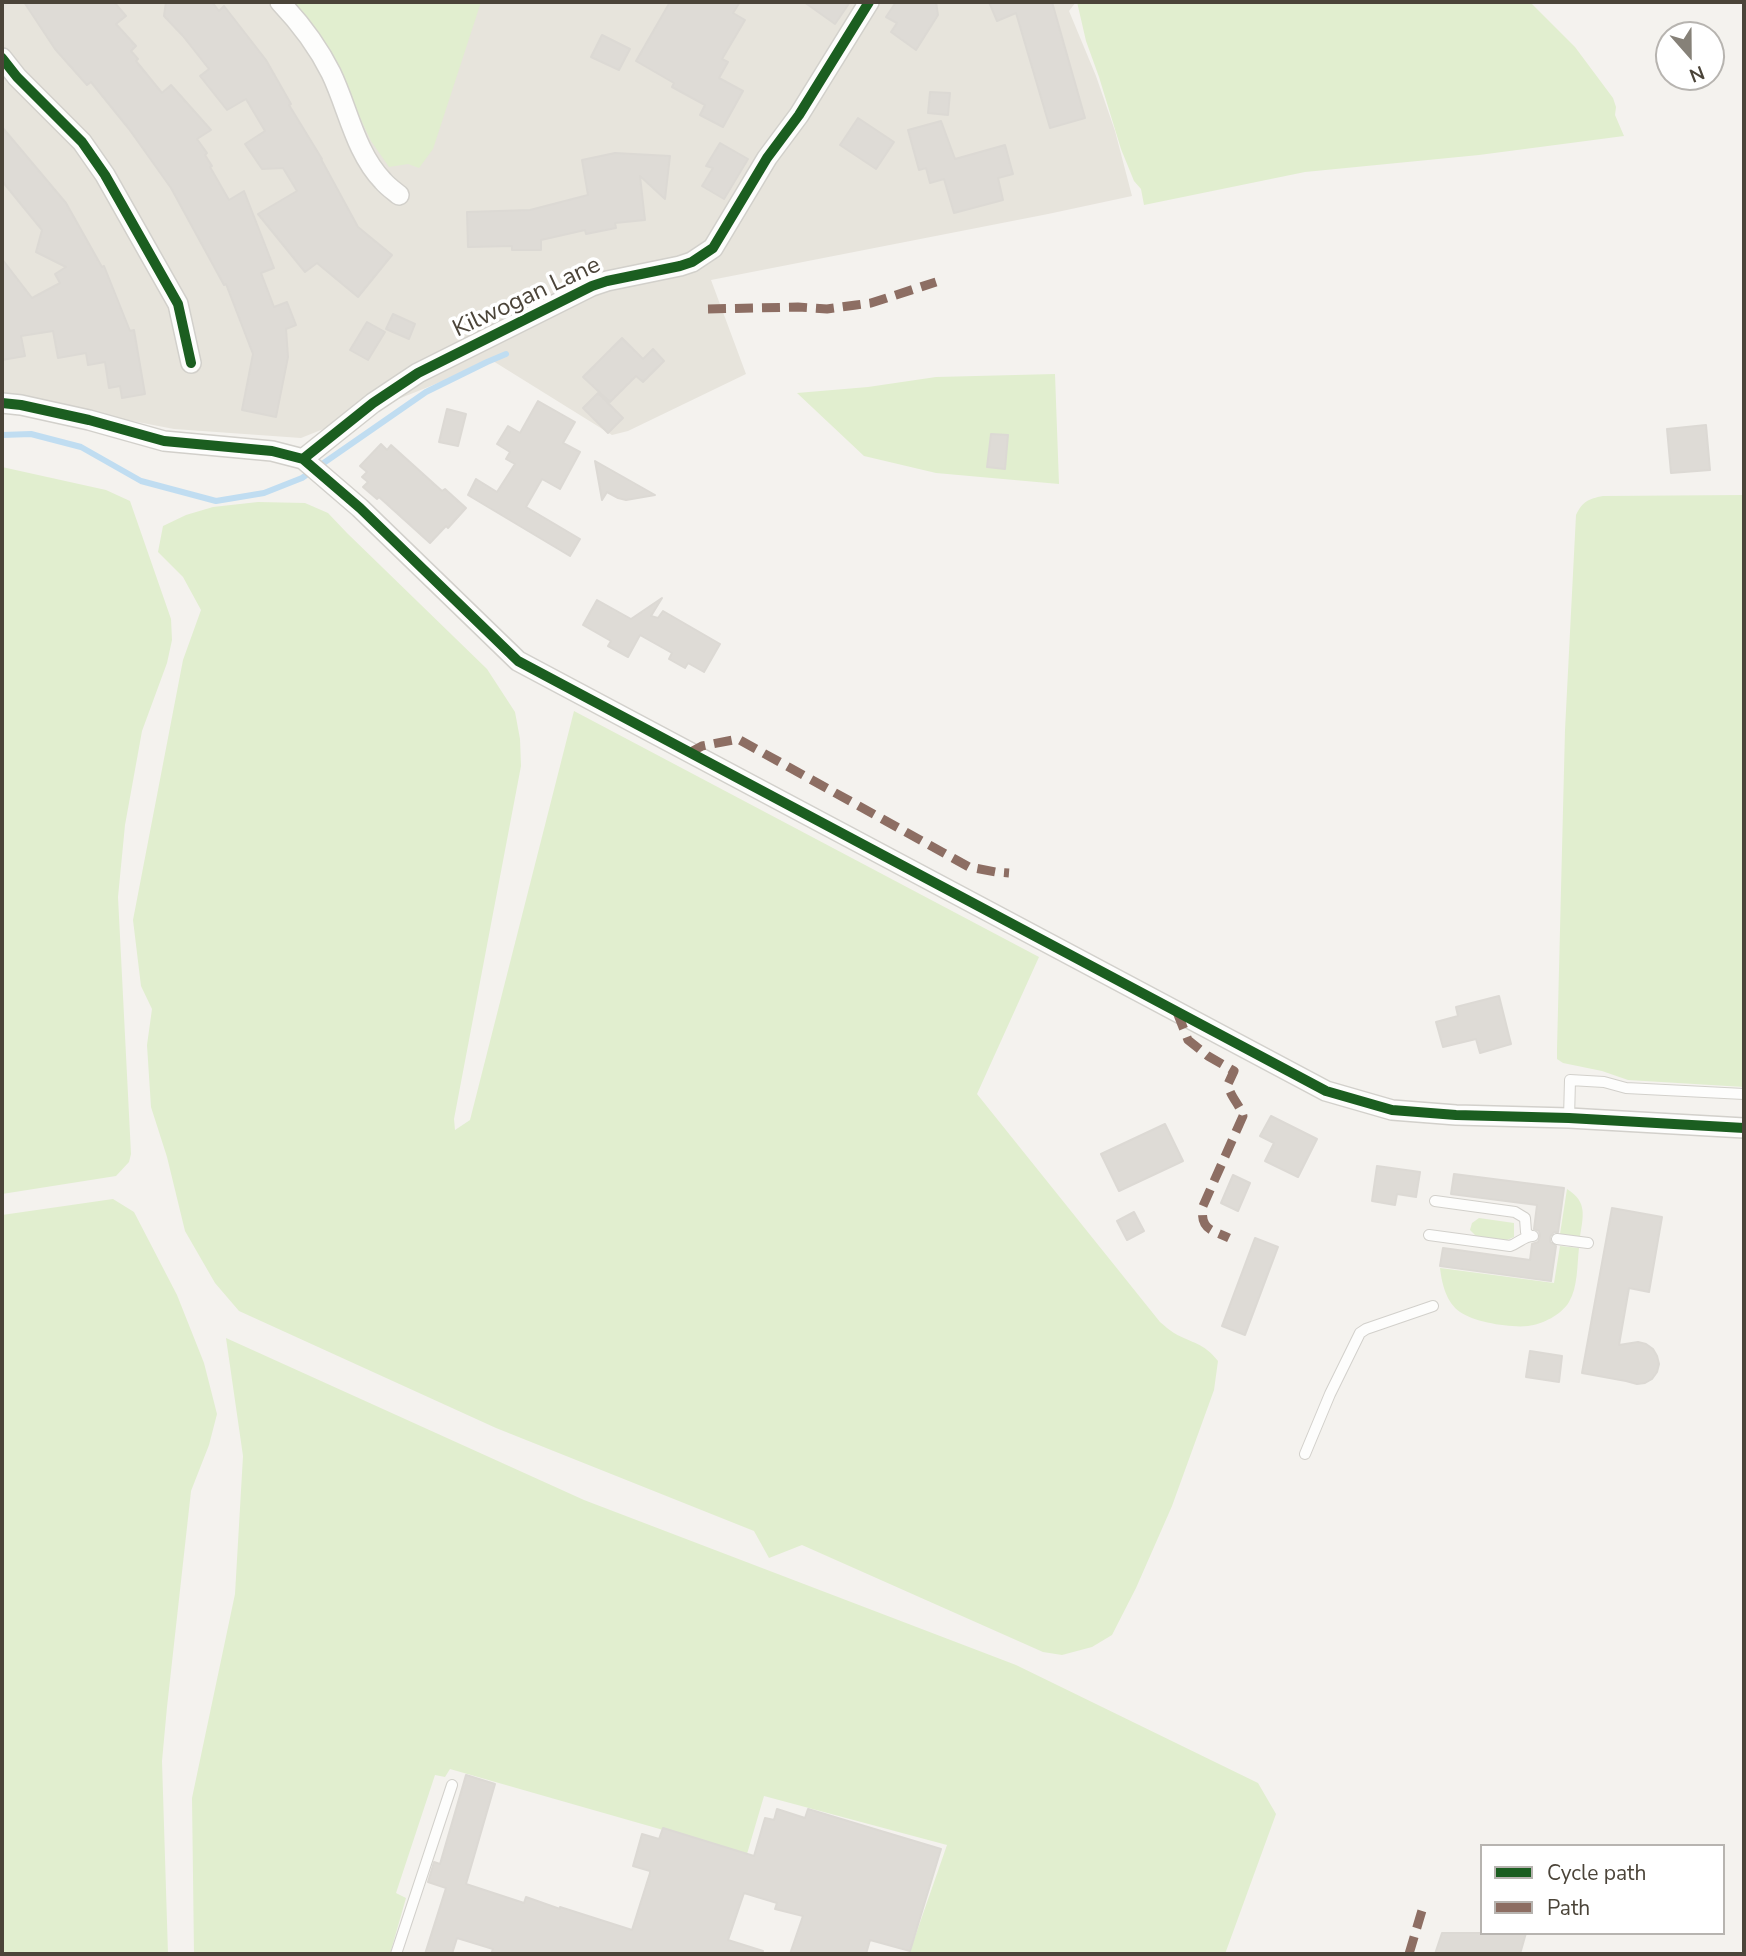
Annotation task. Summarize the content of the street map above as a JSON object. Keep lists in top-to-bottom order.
{
  "streets": {
    "street": ["Kilwogan Lane"]
  },
  "legend": ["Cycle path", "Path"],
  "north": "bottom"
}
